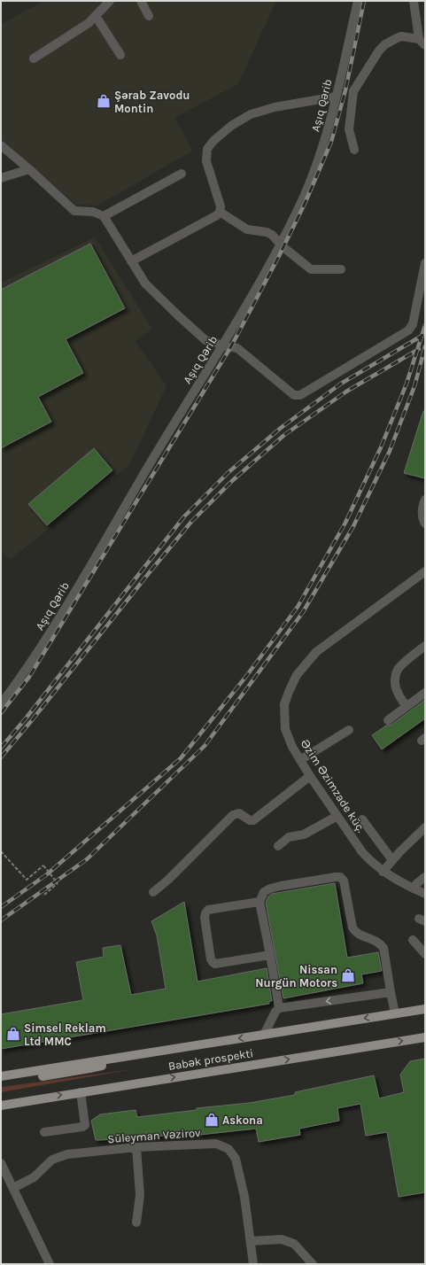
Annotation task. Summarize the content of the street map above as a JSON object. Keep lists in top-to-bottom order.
{
  "streets": {
    "main road": ["Babək prospekti"],
    "street": ["Aşıq Qərib", "Əzim Əzimzade küç.", "Süleyman Vəzirov"]
  },
  "places": {
    "shop": [
      "Şərab Zavodu Montin",
      "Nissan Nurgün Motors",
      "Simsel Reklam Ltd MMC",
      "Askona"
    ]
  }
}
